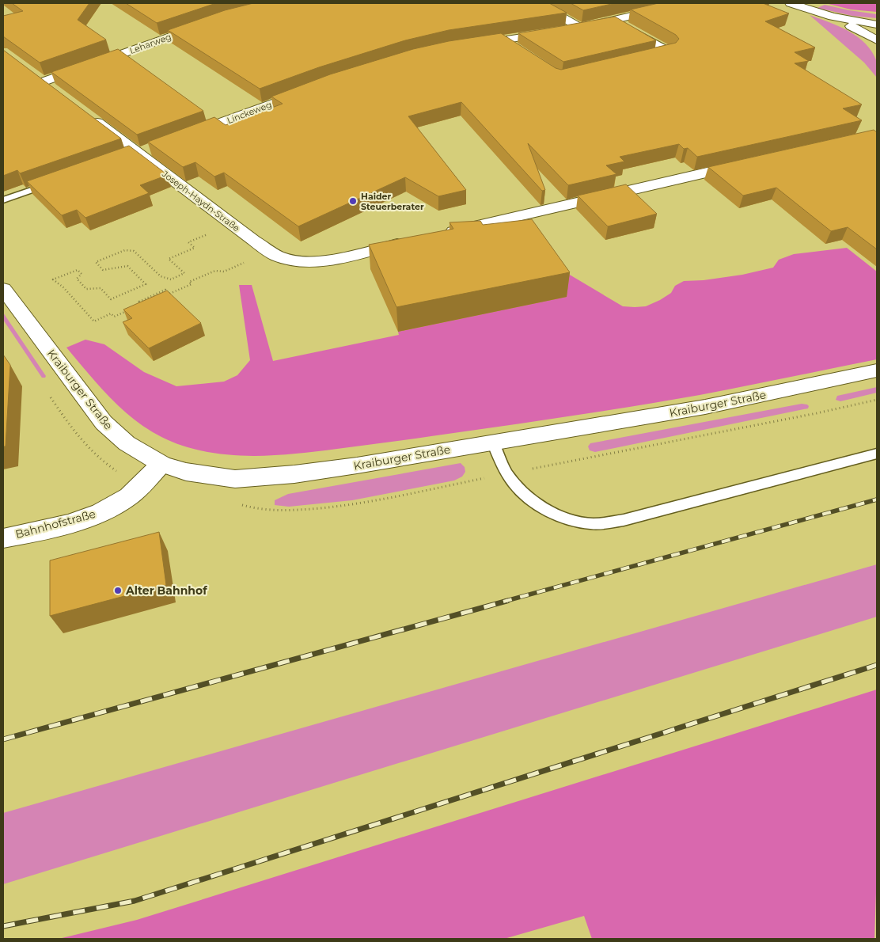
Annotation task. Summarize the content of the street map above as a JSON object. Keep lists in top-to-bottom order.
{
  "streets": {
    "street": [
      "Leharweg",
      "Linckeweg",
      "Joseph-Haydn-Straße",
      "Kraiburger Straße",
      "Bahnhofstraße"
    ]
  },
  "crossings": [
    ["Kraiburger Straße", "Bahnhofstraße"]
  ],
  "places": ["Haider Steuerberater", "Alter Bahnhof"]
}
